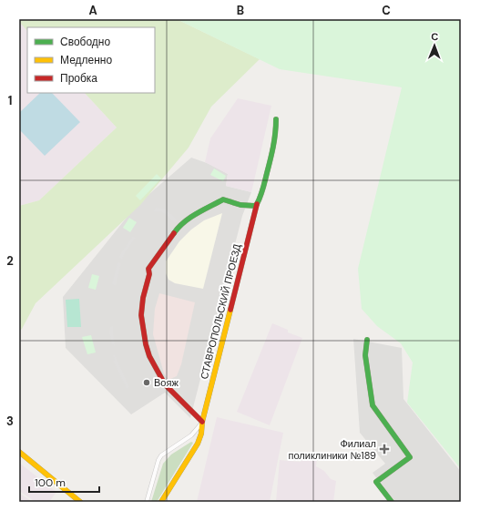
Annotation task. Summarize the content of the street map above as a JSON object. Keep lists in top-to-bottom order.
{
  "streets": {
    "street": ["СТАВРОПОЛЬСКИЙ ПРОЕЗД"]
  },
  "places": {
    "other": ["Вояж"],
    "health": ["Филиал поликлиники №189"]
  },
  "legend": ["Свободно", "Медленно", "Пробка"],
  "scale_bar": "100 m",
  "north": "top",
  "grid": {
    "columns": ["A", "B", "C"],
    "rows": ["1", "2", "3"]
  }
}
